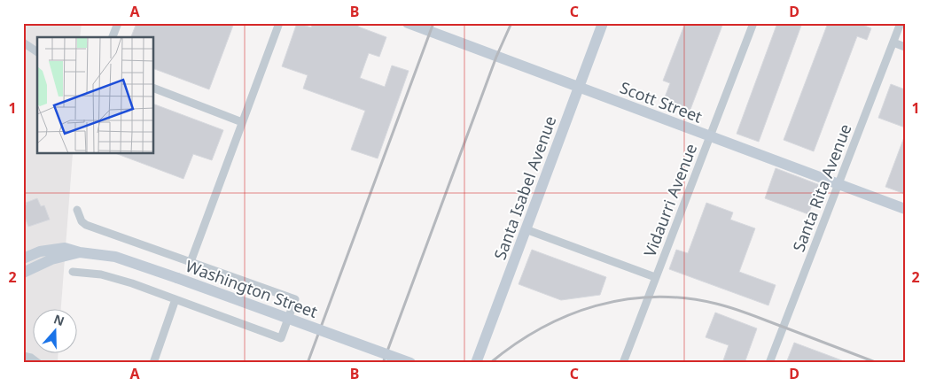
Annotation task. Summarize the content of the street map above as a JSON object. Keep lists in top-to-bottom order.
{
  "streets": {
    "main road": ["Scott Street", "Santa Isabel Avenue", "Washington Street"],
    "street": ["Santa Rita Avenue", "Vidaurri Avenue"]
  },
  "crossings": [
    ["Scott Street", "Santa Isabel Avenue"],
    ["Scott Street", "Santa Rita Avenue"],
    ["Scott Street", "Vidaurri Avenue"]
  ],
  "north": "top",
  "grid": {
    "columns": [
      "A",
      "B",
      "C",
      "D"
    ],
    "rows": ["1", "2"]
  }
}
